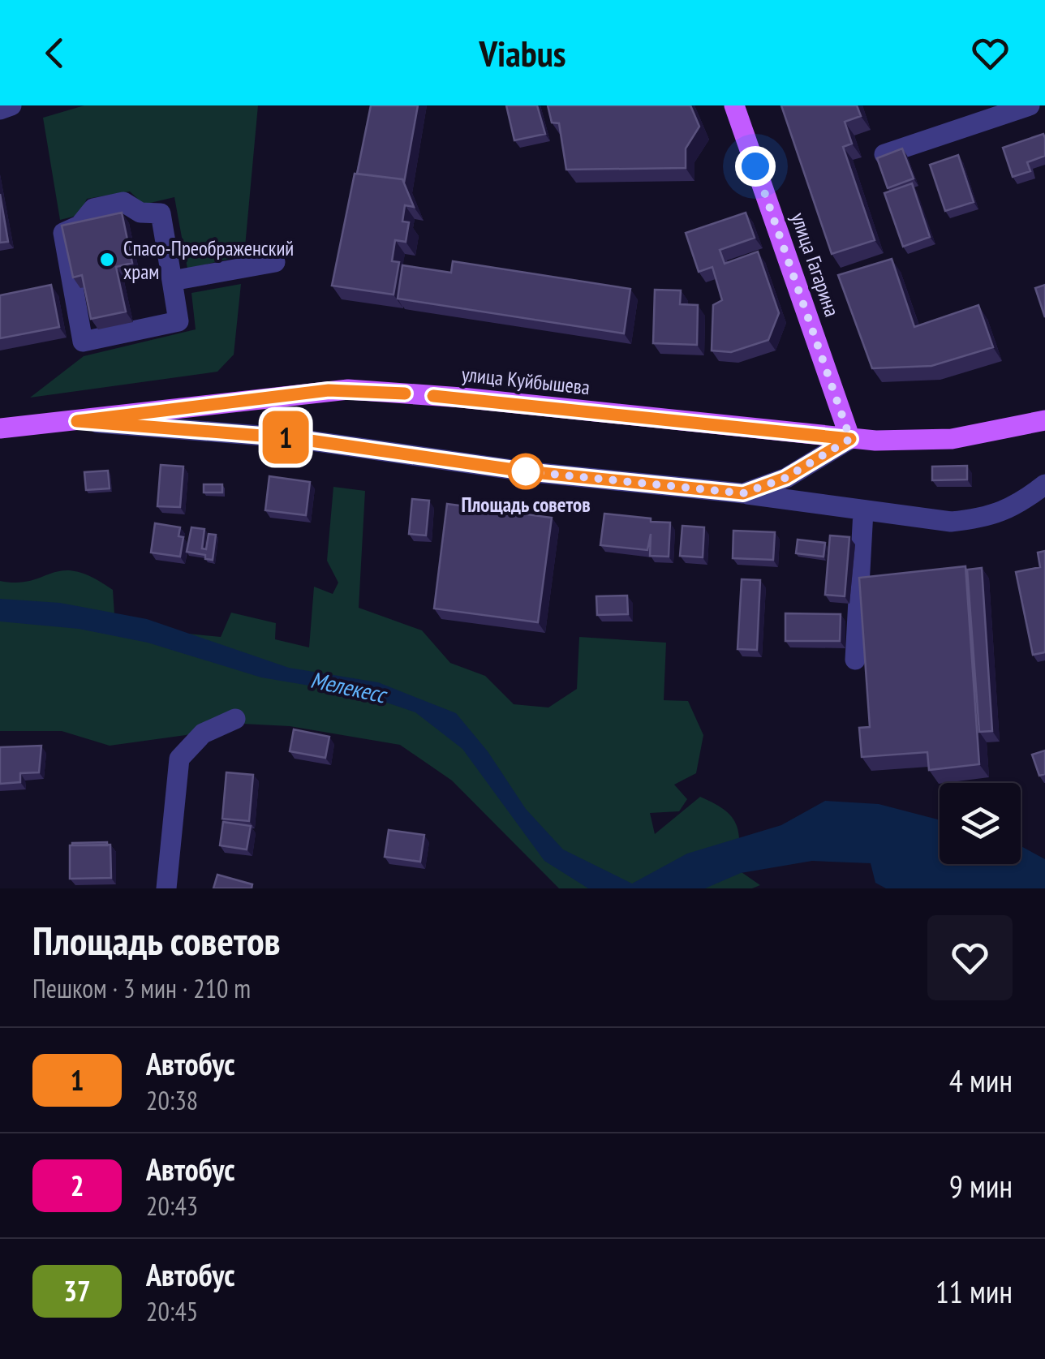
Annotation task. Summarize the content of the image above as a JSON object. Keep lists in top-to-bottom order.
{
  "streets": {
    "main road": ["улица Гагарина", "улица Куйбышева"]
  },
  "crossings": [
    ["улица Гагарина", "улица Куйбышева"]
  ],
  "water": ["Мелекесс"],
  "places": ["Спасо-Преображенский храм", "Площадь советов"],
  "lines": ["bus line 1"],
  "page": {
    "header": "Viabus",
    "on_map": "1",
    "heading": ["Площадь советов", "Пешком · 3 мин · 210 m"],
    "list": [
      {
        "mark": "1",
        "name": "Автобус",
        "note": "20:38",
        "value": "4 мин"
      },
      {
        "mark": "2",
        "name": "Автобус",
        "note": "20:43",
        "value": "9 мин"
      },
      {
        "mark": "37",
        "name": "Автобус",
        "note": "20:45",
        "value": "11 мин"
      }
    ]
  }
}
